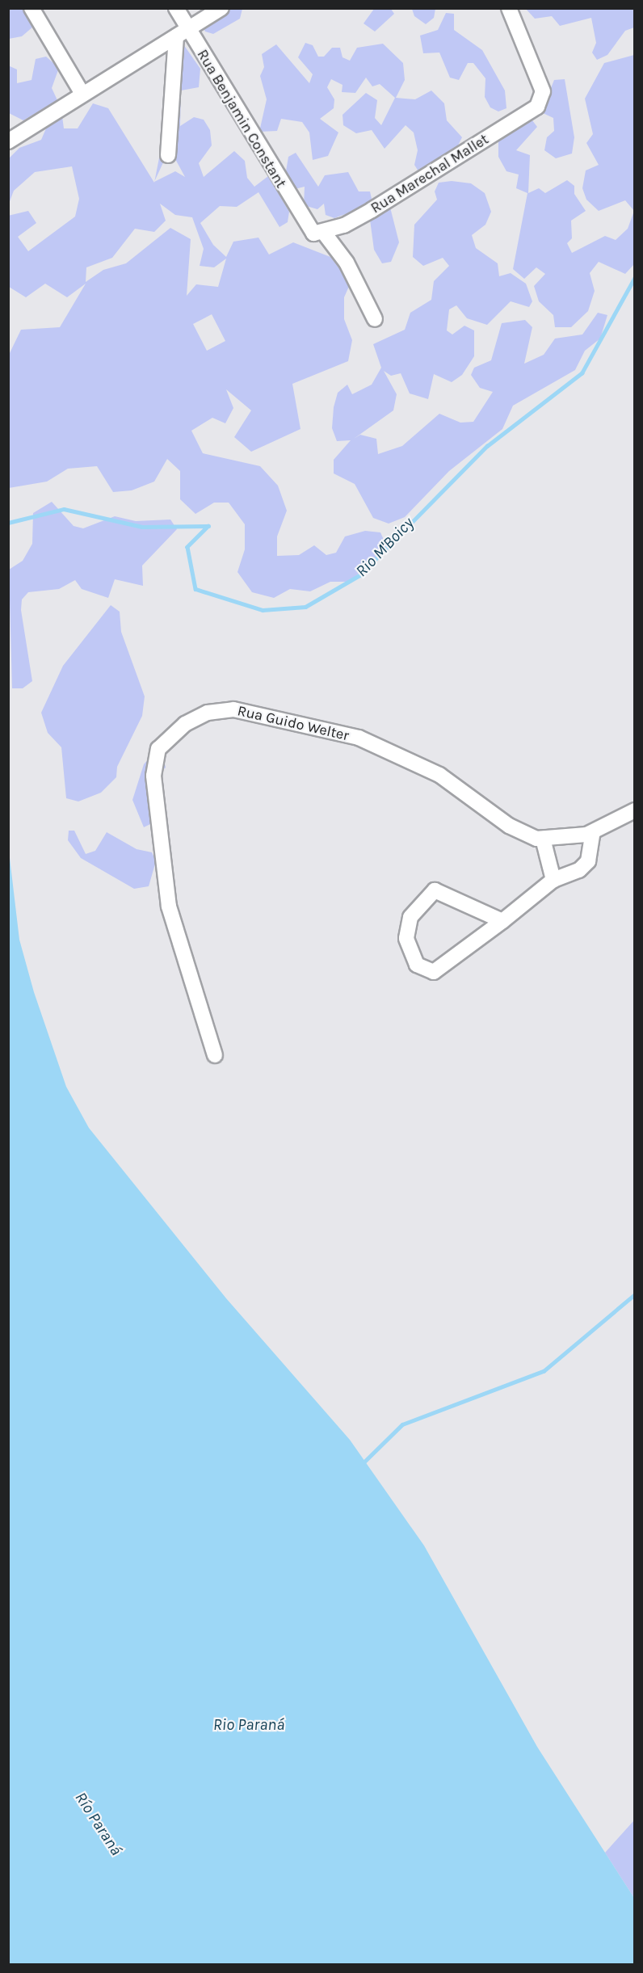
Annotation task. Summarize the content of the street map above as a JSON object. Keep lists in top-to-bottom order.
{
  "streets": {
    "street": ["Rua Benjamin Constant", "Rua Marechal Mallet", "Rua Guido Welter"]
  },
  "crossings": [
    ["Rua Benjamin Constant", "Rua Marechal Mallet"]
  ],
  "water": ["Rio M'Boicy", "Rio Paraná", "Río Paraná"]
}
